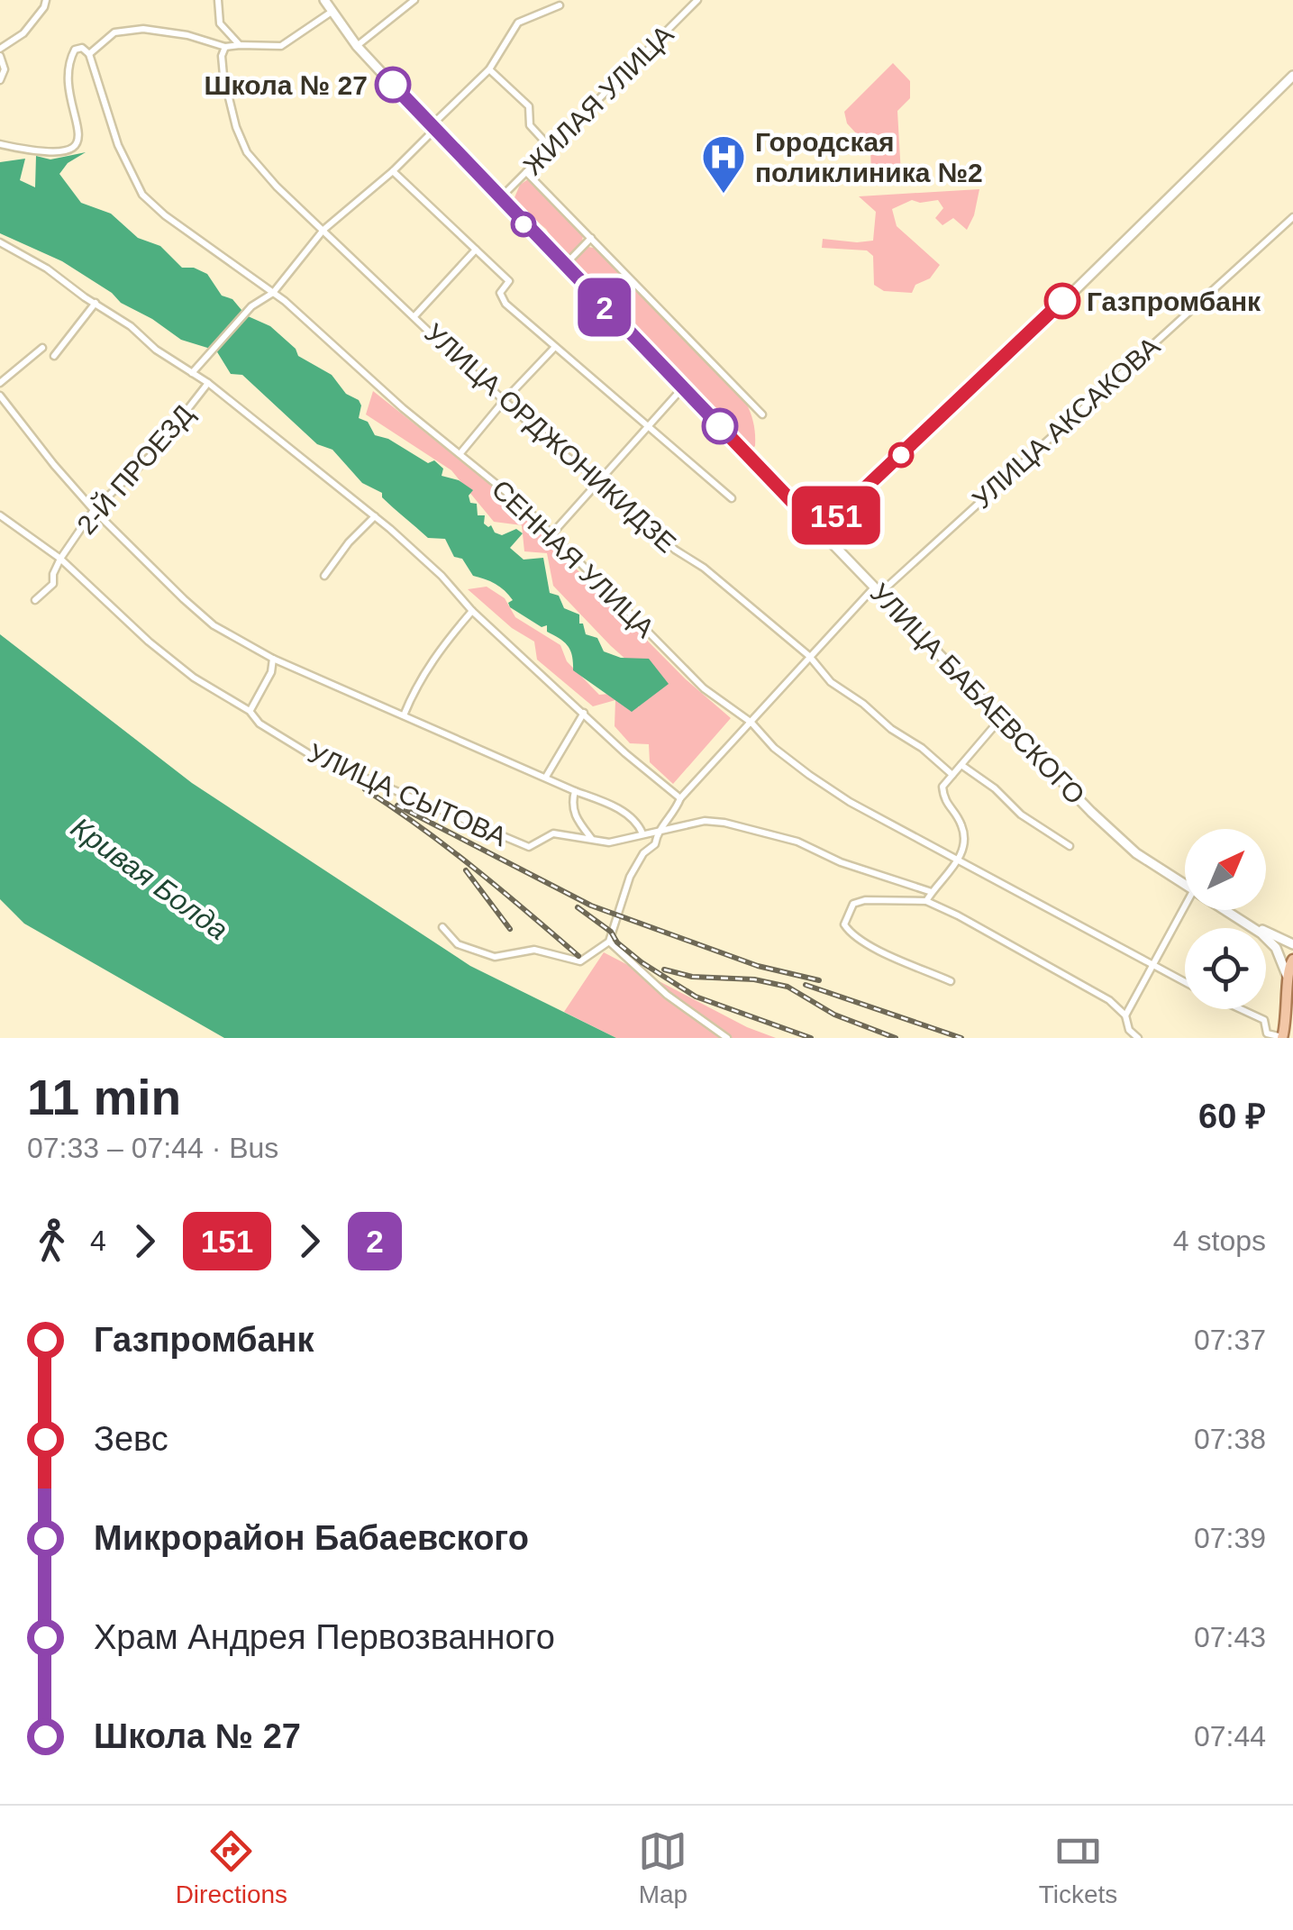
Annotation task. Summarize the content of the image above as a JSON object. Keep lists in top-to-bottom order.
{
  "streets": {
    "main road": ["УЛИЦА БАБАЕВСКОГО"],
    "street": [
      "ЖИЛАЯ УЛИЦА",
      "УЛИЦА АКСАКОВА",
      "УЛИЦА ОРДЖОНИКИДЗЕ",
      "2-Й ПРОЕЗД",
      "СЕННАЯ УЛИЦА",
      "УЛИЦА СЫТОВА"
    ]
  },
  "crossings": [
    ["ЖИЛАЯ УЛИЦА", "УЛИЦА БАБАЕВСКОГО"],
    ["УЛИЦА АКСАКОВА", "УЛИЦА ОРДЖОНИКИДЗЕ"],
    ["УЛИЦА АКСАКОВА", "СЕННАЯ УЛИЦА"],
    ["УЛИЦА АКСАКОВА", "УЛИЦА БАБАЕВСКОГО"],
    ["УЛИЦА АКСАКОВА", "УЛИЦА СЫТОВА"],
    ["2-Й ПРОЕЗД", "УЛИЦА СЫТОВА"]
  ],
  "water": ["Кривая Болда"],
  "places": {
    "other": ["Школа № 27", "Газпромбанк"],
    "hospital": ["Городская поликлиника №2"]
  },
  "lines": ["bus line 2", "bus line 151"],
  "north": "top right",
  "page": {
    "on_map": ["151", "2"],
    "heading": ["11 min", "07:33 – 07:44 · Bus", "60 ₽"],
    "legs": [
      "4",
      "151",
      "2",
      "4 stops"
    ],
    "list": [
      {
        "name": "Газпромбанк",
        "value": "07:37"
      },
      {
        "name": "Зевс",
        "value": "07:38"
      },
      {
        "name": "Микрорайон Бабаевского",
        "value": "07:39"
      },
      {
        "name": "Храм Андрея Первозванного",
        "value": "07:43"
      },
      {
        "name": "Школа № 27",
        "value": "07:44"
      }
    ],
    "tabs": ["Directions", "Map", "Tickets"]
  }
}
